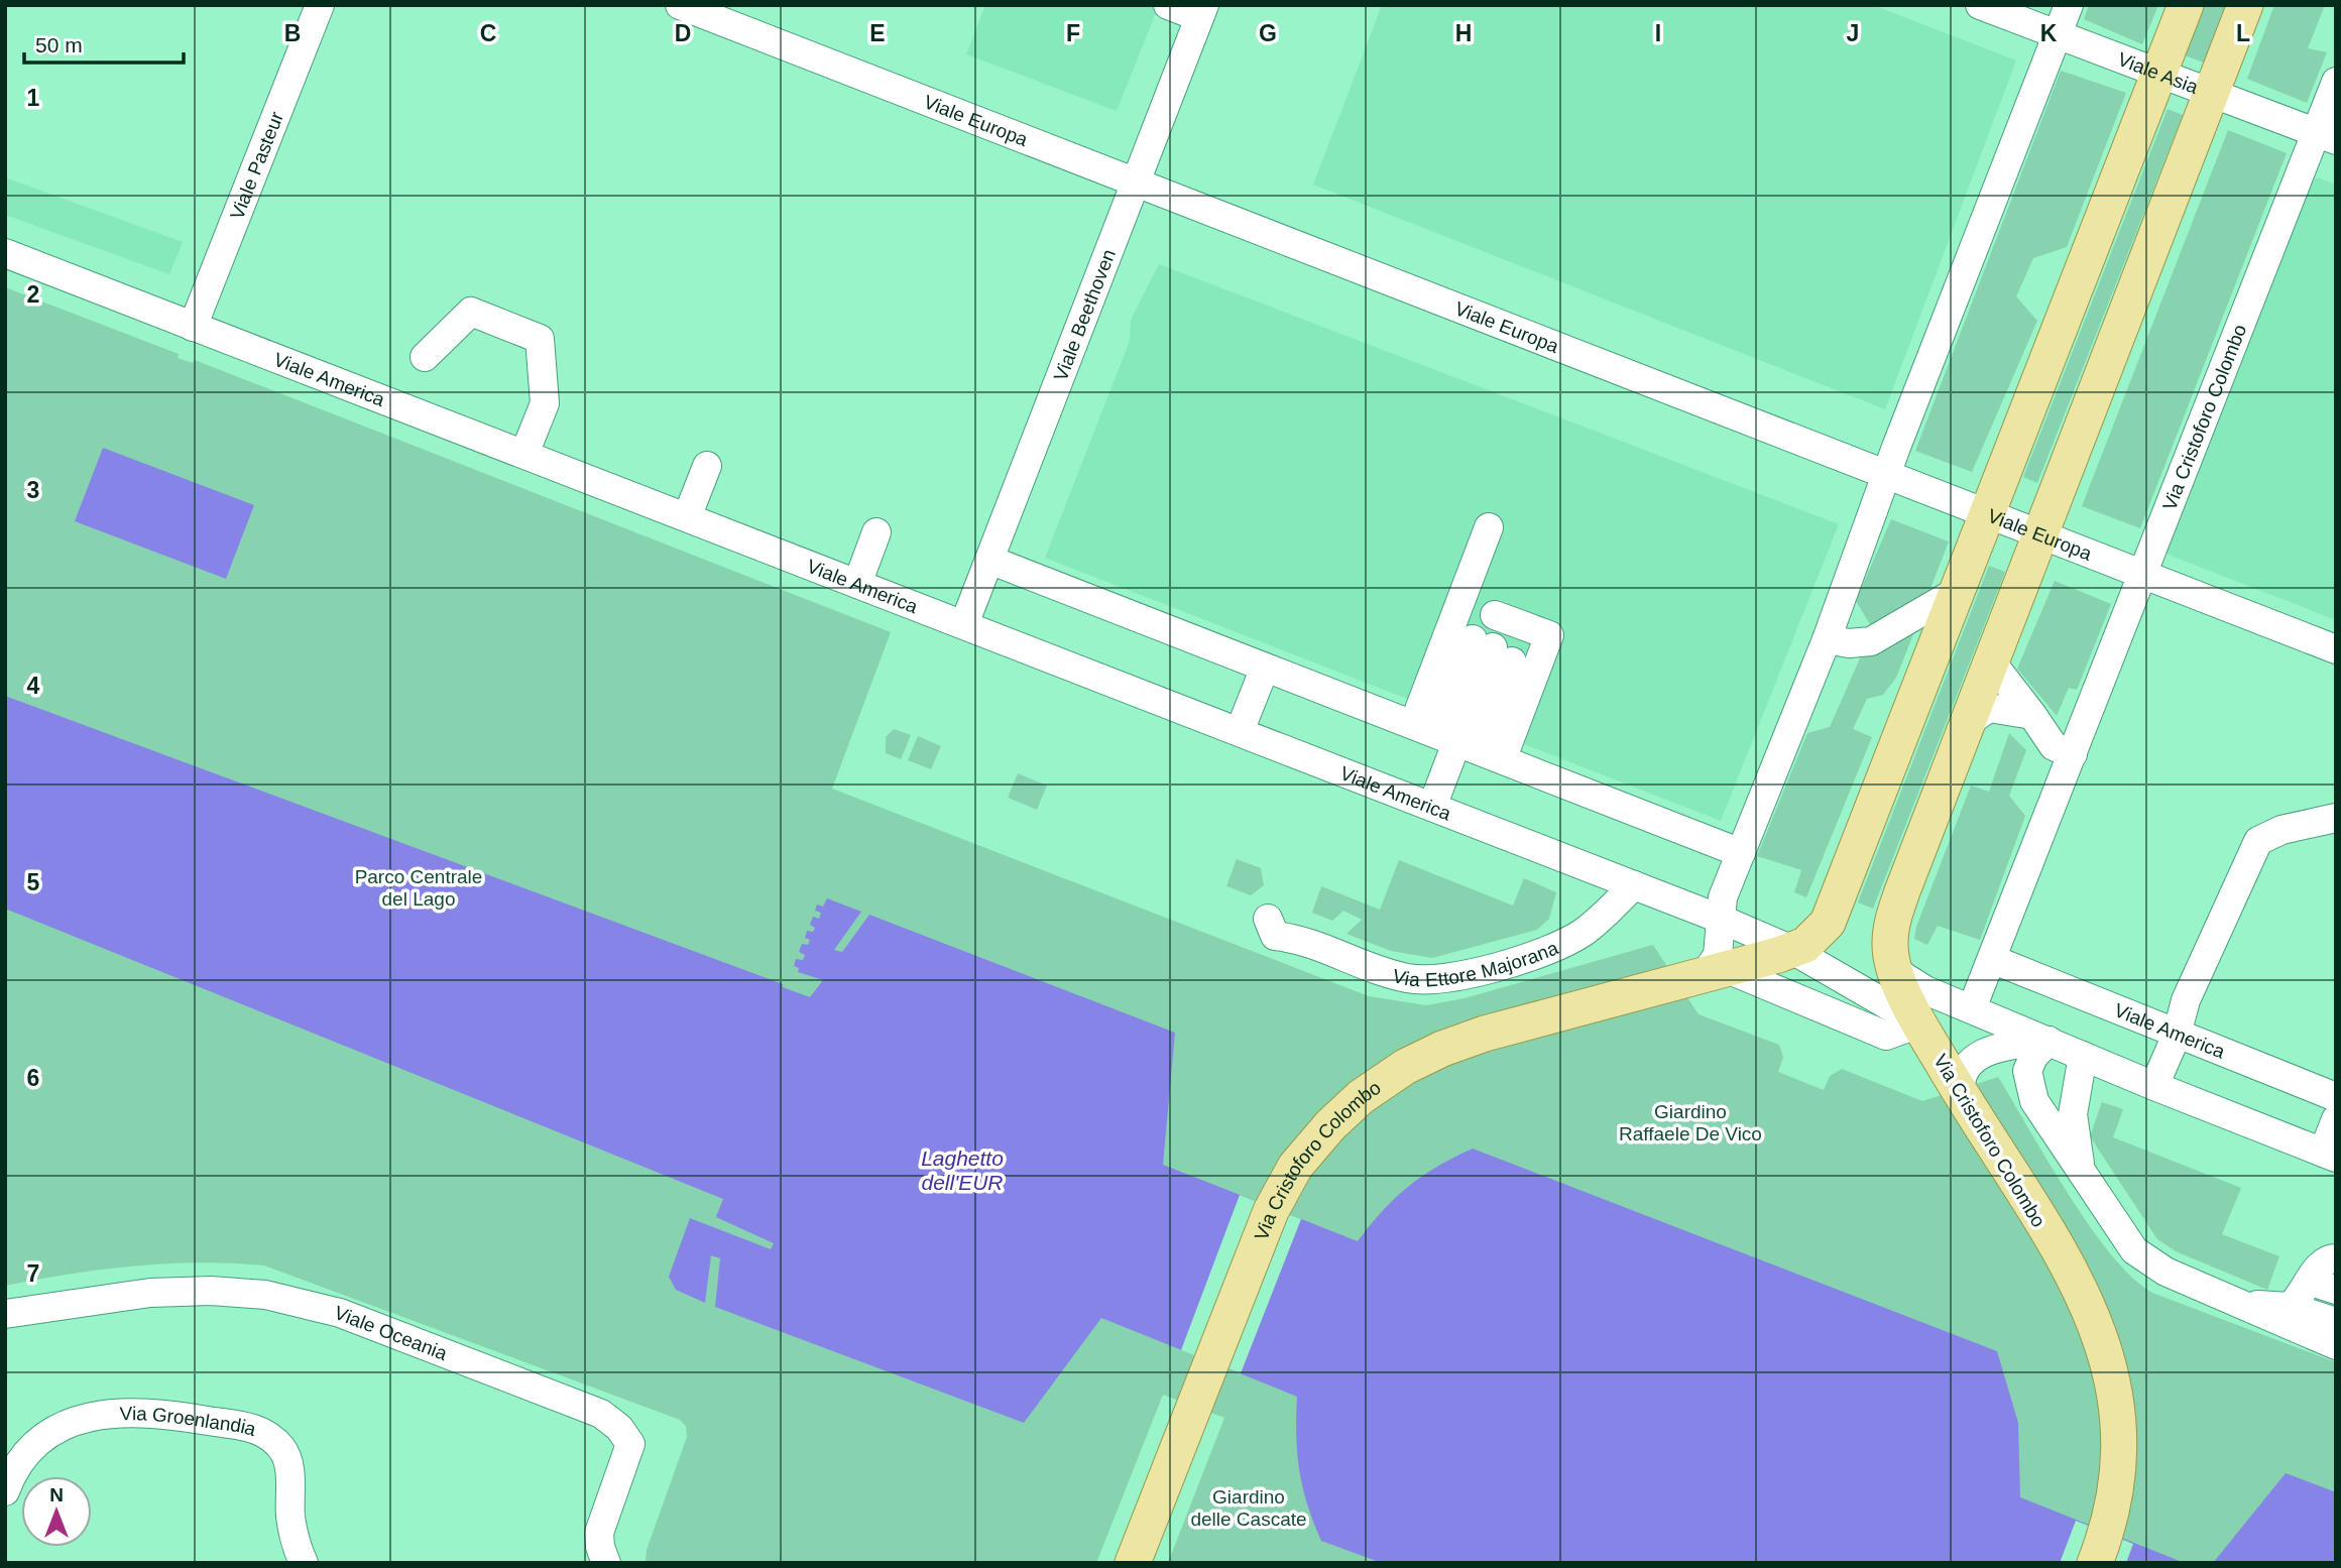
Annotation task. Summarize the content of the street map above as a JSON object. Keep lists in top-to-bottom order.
{
  "streets": {
    "main road": ["Via Cristoforo Colombo"],
    "street": [
      "Viale Asia",
      "Viale Europa",
      "Viale Pasteur",
      "Viale Beethoven",
      "Viale America",
      "Via Ettore Majorana",
      "Viale Oceania",
      "Via Groenlandia"
    ]
  },
  "crossings": [
    ["Viale Asia", "Via Cristoforo Colombo"],
    ["Viale Europa", "Viale Beethoven"],
    ["Viale Europa", "Via Cristoforo Colombo"],
    ["Viale Pasteur", "Viale America"],
    ["Viale Beethoven", "Viale America"],
    ["Viale America", "Via Ettore Majorana"]
  ],
  "water": ["Laghetto dell'EUR"],
  "parks": ["Parco Centrale del Lago", "Giardino Raffaele De Vico", "Giardino delle Cascate"],
  "scale_bar": "50 m",
  "north": "top",
  "grid": {
    "columns": [
      "B",
      "C",
      "D",
      "E",
      "F",
      "G",
      "H",
      "I",
      "J",
      "K",
      "L"
    ],
    "rows": [
      "1",
      "2",
      "3",
      "4",
      "5",
      "6",
      "7"
    ]
  }
}
